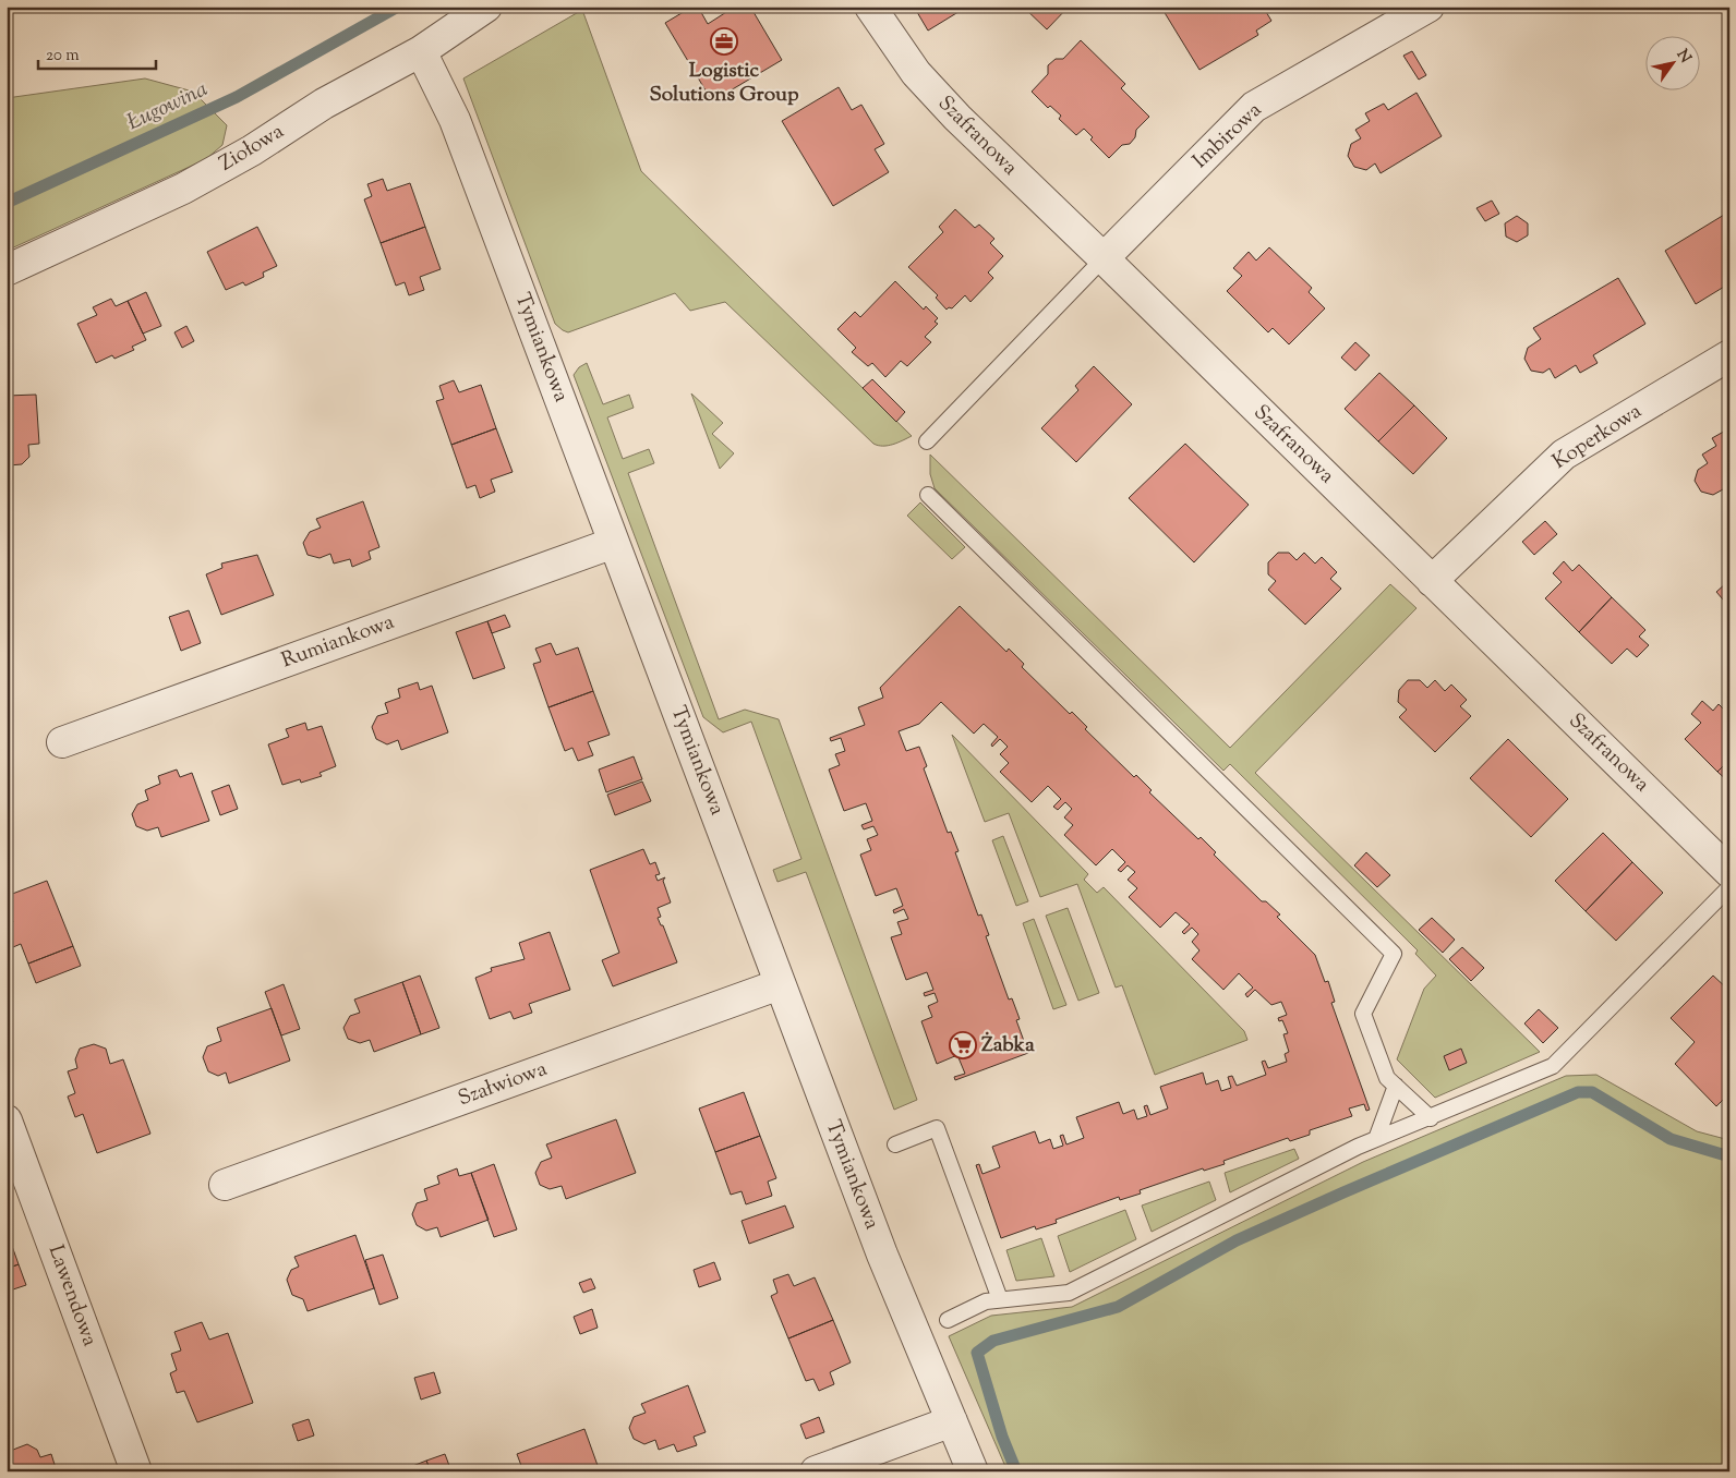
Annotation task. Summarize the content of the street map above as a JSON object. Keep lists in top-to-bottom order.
{
  "streets": {
    "street": [
      "Szafranowa",
      "Imbirowa",
      "Ziołowa",
      "Tymiankowa",
      "Koperkowa",
      "Rumiankowa",
      "Szałwiowa",
      "Lawendowa"
    ]
  },
  "crossings": [
    ["Szafranowa", "Imbirowa"],
    ["Szafranowa", "Koperkowa"],
    ["Ziołowa", "Tymiankowa"],
    ["Tymiankowa", "Rumiankowa"],
    ["Tymiankowa", "Szałwiowa"]
  ],
  "water": ["Ługowina"],
  "places": {
    "office": ["Logistic Solutions Group"],
    "supermarket": ["Żabka"]
  },
  "scale_bar": "20 m",
  "north": "top right"
}
